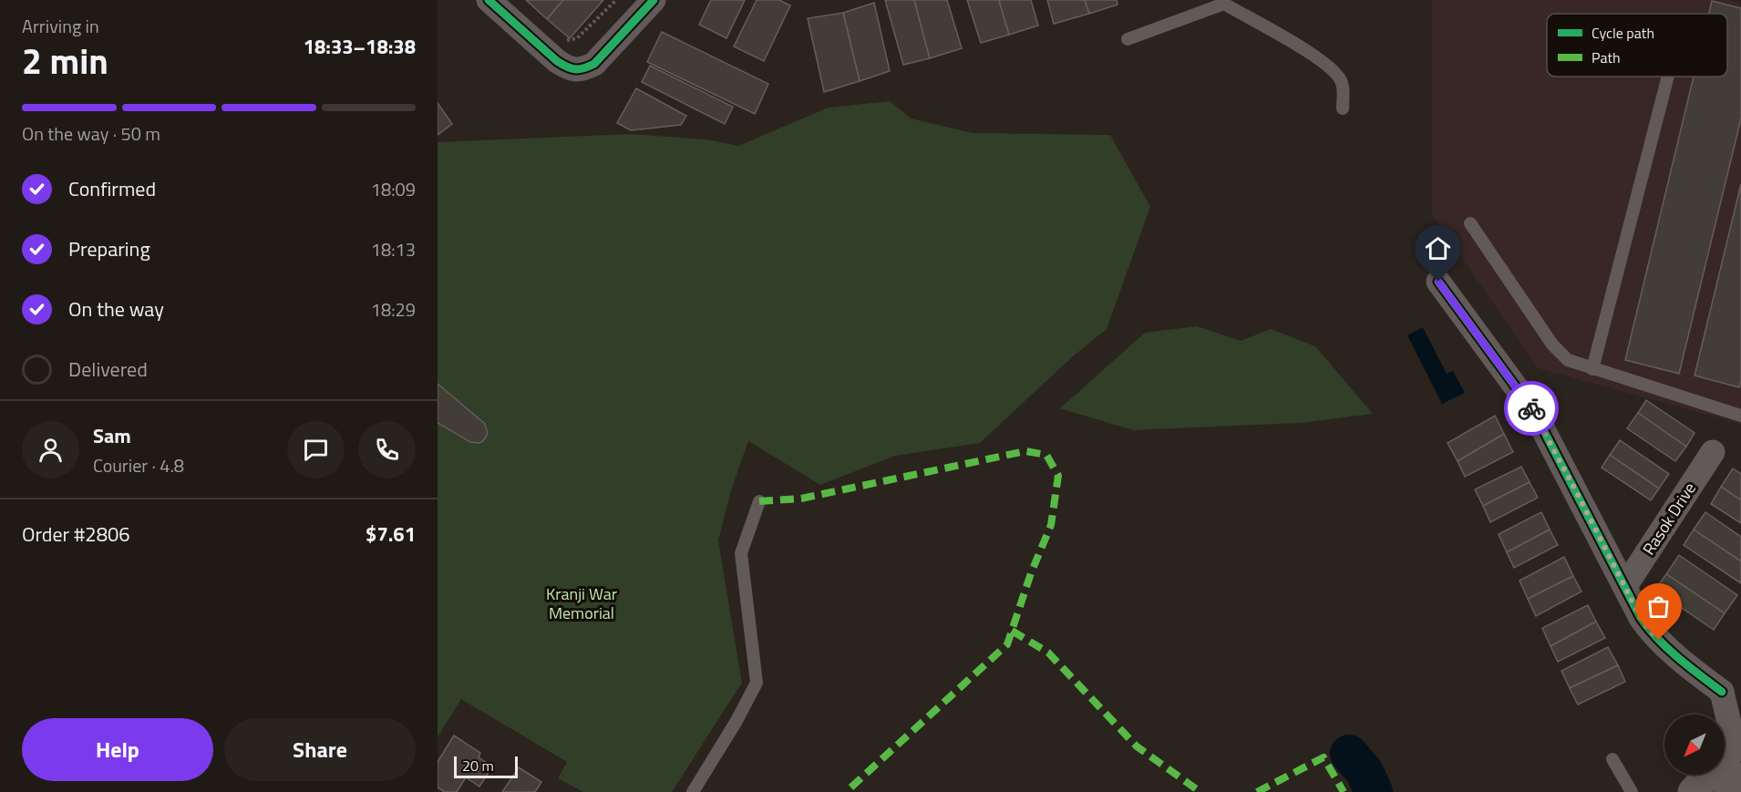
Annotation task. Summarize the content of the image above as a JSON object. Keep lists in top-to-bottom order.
{
  "streets": {
    "street": ["Rasok Drive"]
  },
  "parks": ["Kranji War Memorial"],
  "legend": ["Cycle path", "Path"],
  "scale_bar": "20 m",
  "north": "bottom left",
  "page": {
    "heading": ["2 min", "Arriving in", "18:33–18:38"],
    "panel": [
      "Sam",
      "Courier · 4.8",
      "Order #2806",
      "$7.61"
    ],
    "bar": "On the way · 50 m",
    "list": [
      ["Confirmed", "18:09"],
      ["Preparing", "18:13"],
      ["On the way", "18:29"],
      "Delivered"
    ],
    "buttons": ["Help", "Share"],
    "scale": "20 m"
  }
}
